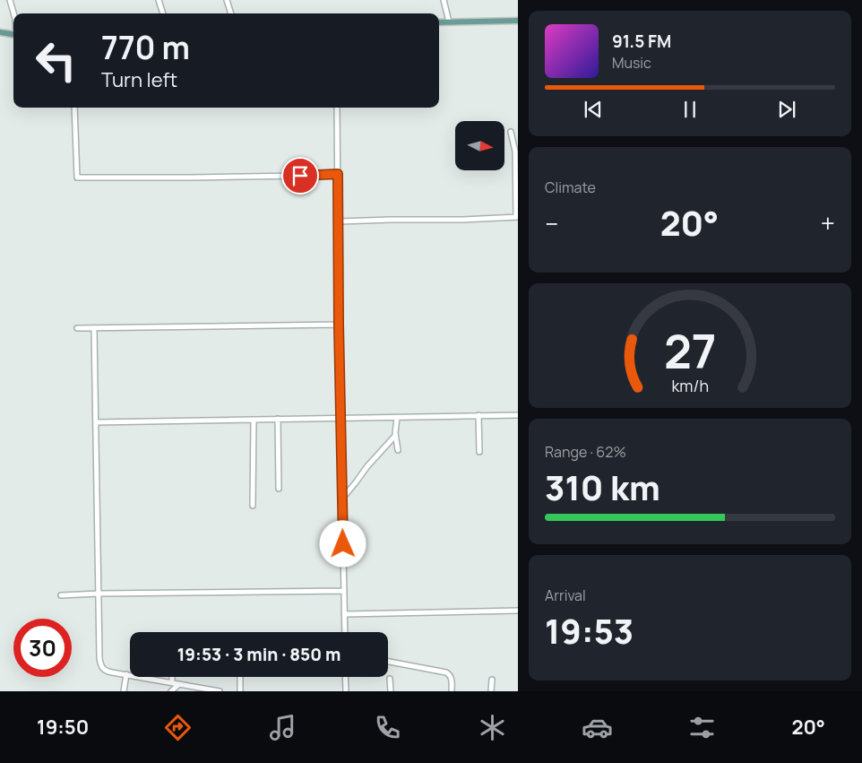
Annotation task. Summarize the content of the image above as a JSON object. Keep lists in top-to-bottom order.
{
  "north": "right",
  "page": {
    "turn": ["770 m", "Turn left"],
    "song": ["91.5 FM", "Music"],
    "tile": [
      "Climate",
      ["Range · 62%", "310 km"],
      ["Arrival", "19:53"]
    ],
    "heat": ["−", "20°", "+"],
    "limit": "30",
    "trip": "19:53 · 3 min · 850 m",
    "tabs": ["19:50", "20°"],
    "gauge": ["27", "km/h"]
  }
}
